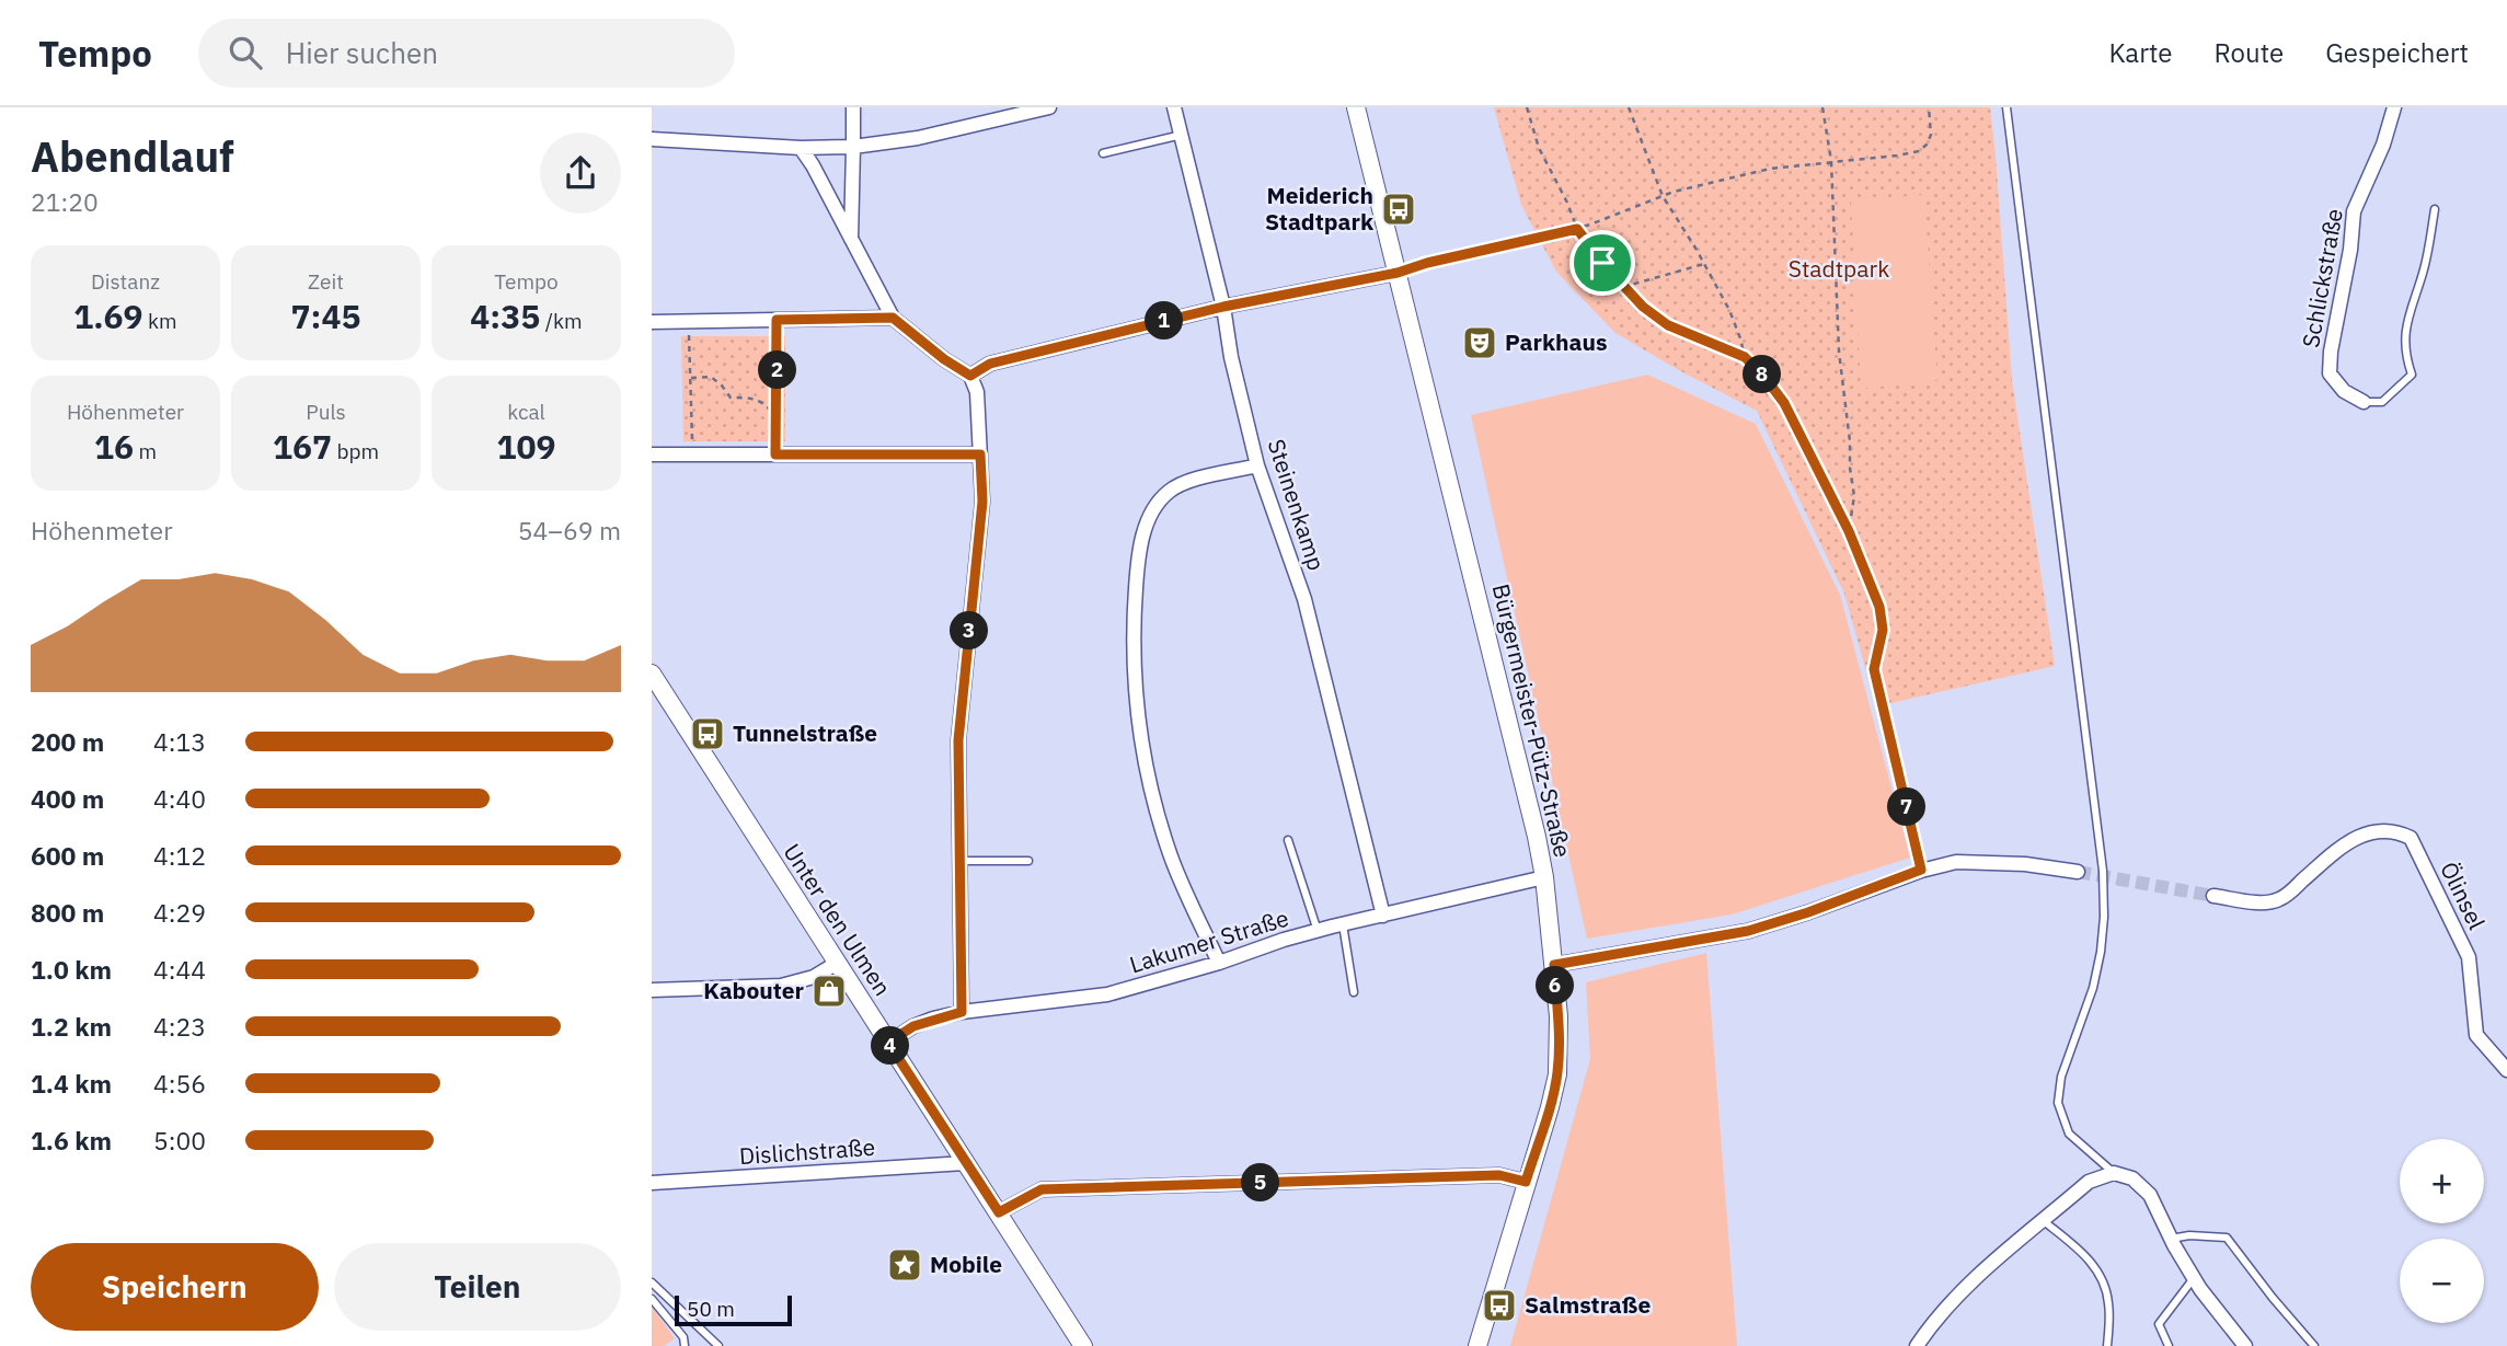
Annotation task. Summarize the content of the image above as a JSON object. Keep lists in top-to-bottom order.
{
  "streets": {
    "main road": ["Bürgermeister-Pütz-Straße", "Unter den Ulmen"],
    "street": [
      "Schlickstraße",
      "Steinenkamp",
      "Ölinsel",
      "Lakumer Straße",
      "Dislichstraße"
    ]
  },
  "crossings": [
    ["Steinenkamp", "Lakumer Straße"],
    ["Bürgermeister-Pütz-Straße", "Lakumer Straße"],
    ["Unter den Ulmen", "Lakumer Straße"],
    ["Unter den Ulmen", "Dislichstraße"]
  ],
  "parks": ["Stadtpark"],
  "places": {
    "bus stop": ["Meiderich Stadtpark", "Tunnelstraße", "Salmstraße"],
    "theatre": ["Parkhaus"],
    "shop": ["Kabouter"],
    "place": ["Mobile"]
  },
  "scale_bar": "50 m",
  "page": {
    "header": "Tempo",
    "search": "Hier suchen",
    "nav": ["Karte", "Route", "Gespeichert"],
    "heading": ["Abendlauf", "21:20"],
    "stats": [
      ["Distanz", "1.69 km"],
      ["Zeit", "7:45"],
      ["Tempo", "4:35 /km"],
      ["Höhenmeter", "16 m"],
      ["Puls", "167 bpm"],
      ["kcal", "109"]
    ],
    "pins": [
      "1",
      "2",
      "8",
      "3",
      "7",
      "6",
      "4",
      "5"
    ],
    "chart": ["Höhenmeter", "54–69 m"],
    "list": [
      {
        "name": "200 m",
        "note": "4:13"
      },
      {
        "name": "400 m",
        "note": "4:40"
      },
      {
        "name": "600 m",
        "note": "4:12"
      },
      {
        "name": "800 m",
        "note": "4:29"
      },
      {
        "name": "1.0 km",
        "note": "4:44"
      },
      {
        "name": "1.2 km",
        "note": "4:23"
      },
      {
        "name": "1.4 km",
        "note": "4:56"
      },
      {
        "name": "1.6 km",
        "note": "5:00"
      }
    ],
    "map_buttons": ["+", "−"],
    "buttons": ["Speichern", "Teilen"],
    "scale": "50 m"
  }
}
